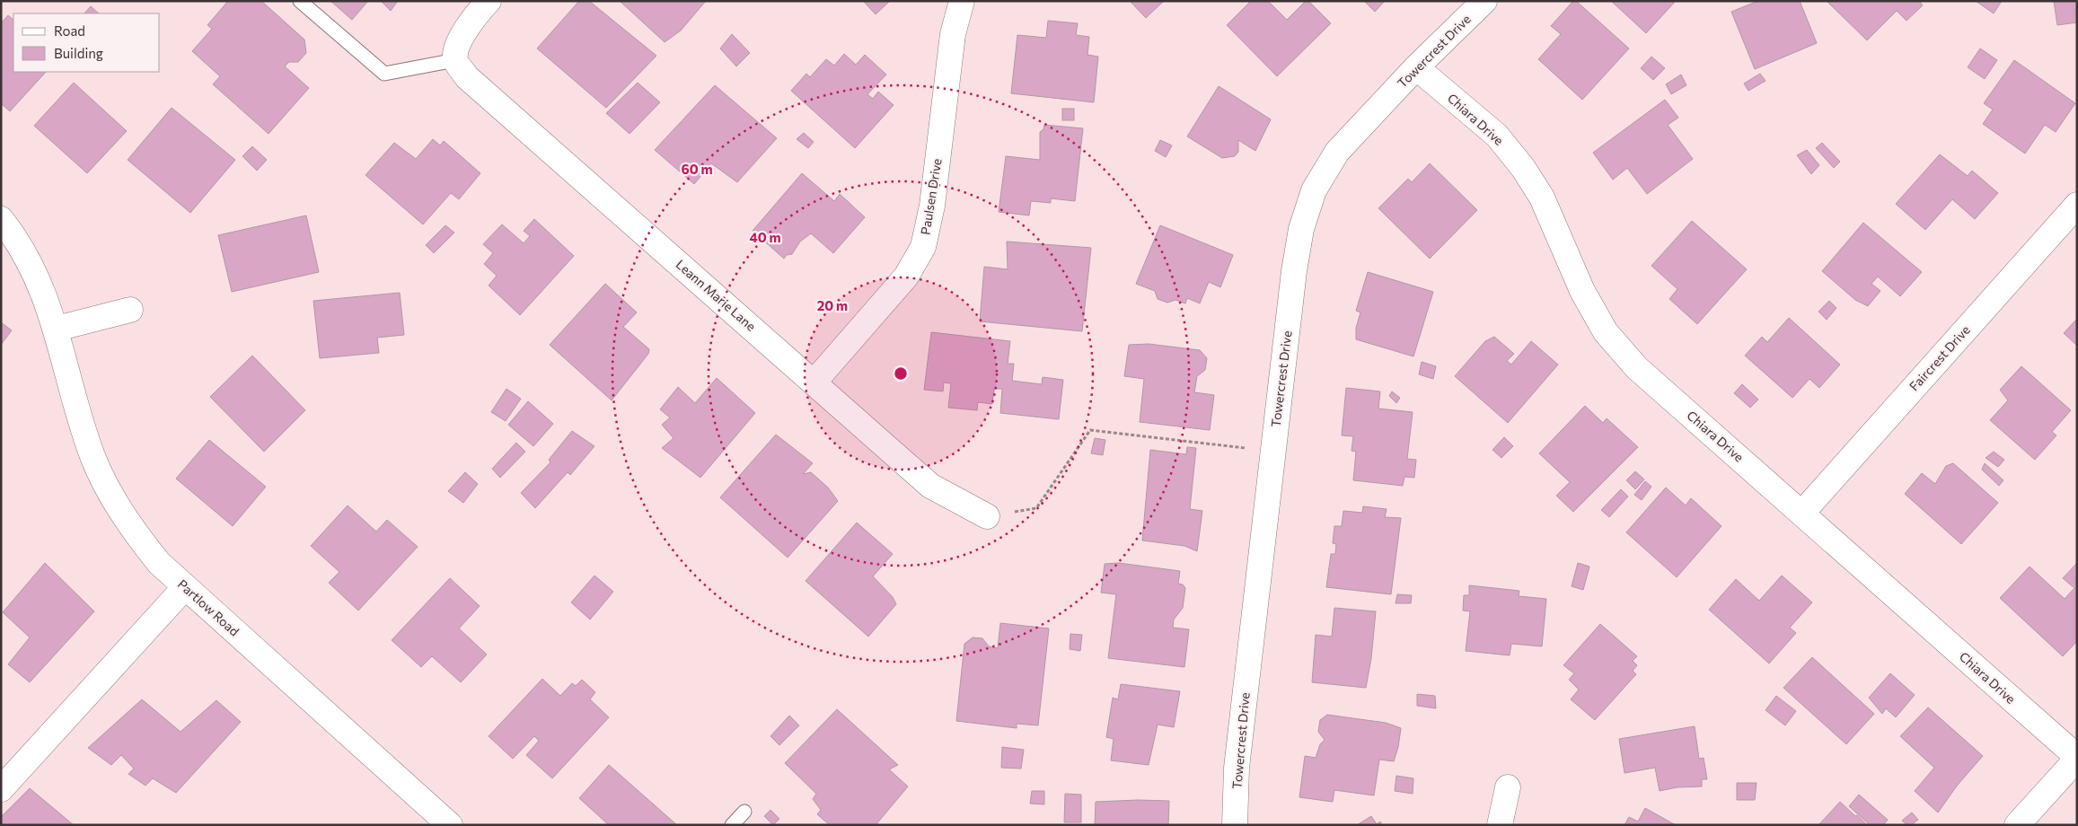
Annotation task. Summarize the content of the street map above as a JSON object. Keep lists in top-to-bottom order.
{
  "streets": {
    "street": [
      "Towercrest Drive",
      "Chiara Drive",
      "Paulsen Drive",
      "Leann Marie Lane",
      "Faircrest Drive",
      "Partlow Road"
    ]
  },
  "crossings": [
    ["Towercrest Drive", "Chiara Drive"],
    ["Chiara Drive", "Faircrest Drive"],
    ["Paulsen Drive", "Leann Marie Lane"]
  ],
  "legend": ["Road", "Building"],
  "rings": ["60 m", "40 m", "20 m"]
}
